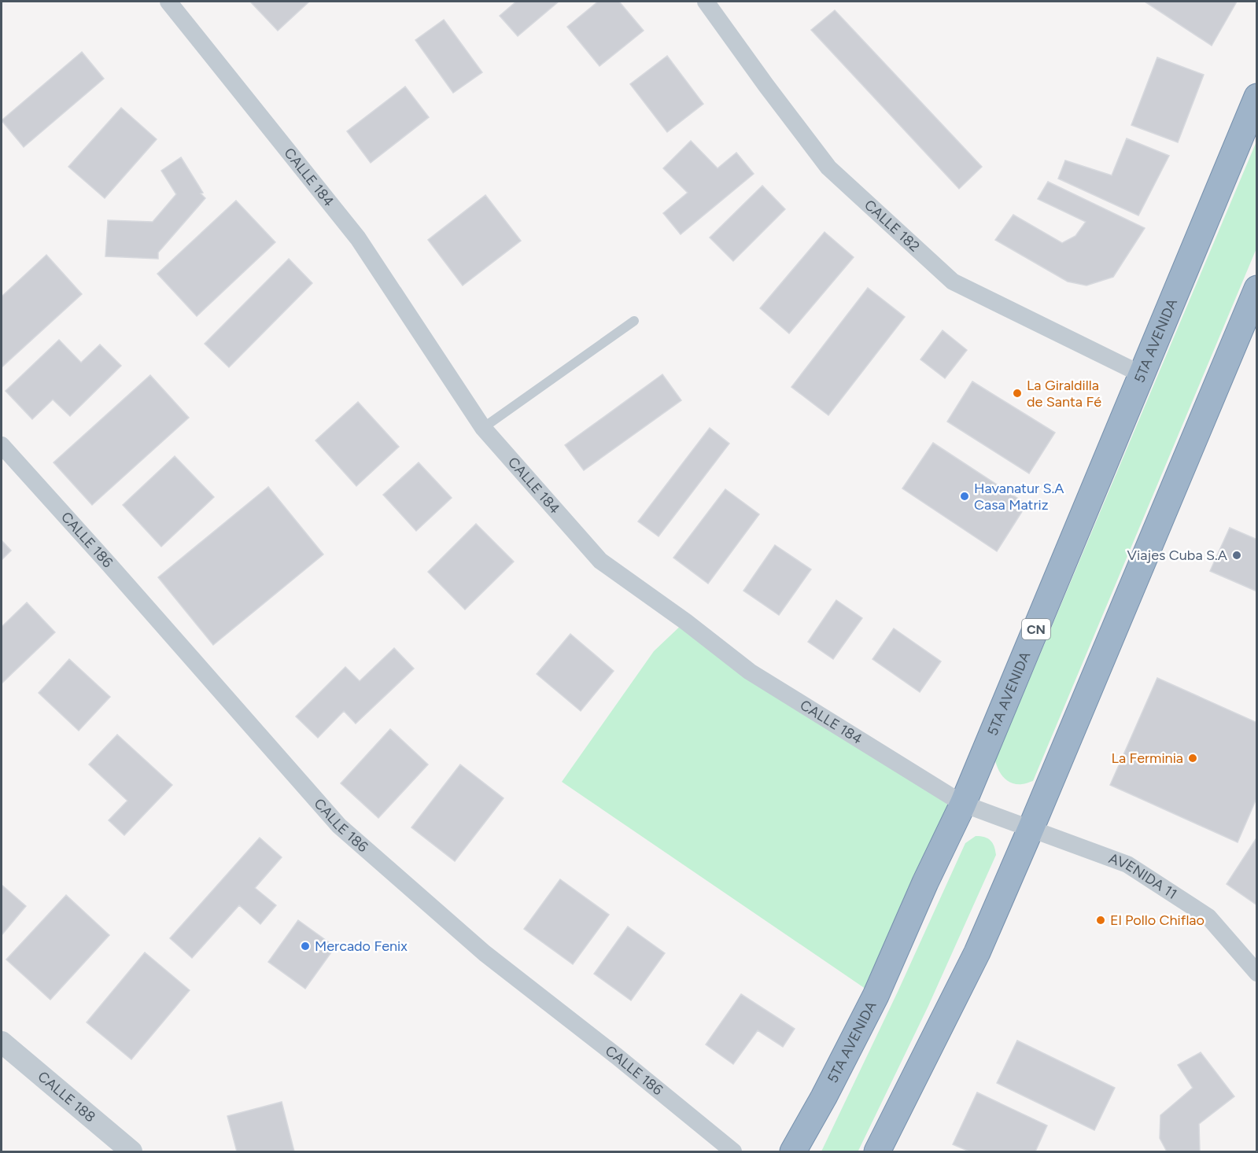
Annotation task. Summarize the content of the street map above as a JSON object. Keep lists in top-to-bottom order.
{
  "streets": {
    "highway": ["5TA AVENIDA", "CN"],
    "street": [
      "CALLE 184",
      "CALLE 182",
      "CALLE 186",
      "AVENIDA 11",
      "CALLE 188"
    ]
  },
  "crossings": [
    ["CALLE 184", "5TA AVENIDA"],
    ["CALLE 184", "AVENIDA 11"],
    ["CALLE 182", "5TA AVENIDA"]
  ],
  "places": [
    "La Giraldilla de Santa Fé",
    "Havanatur S.A Casa Matriz",
    "Viajes Cuba S.A",
    "La Ferminia",
    "El Pollo Chiflao",
    "Mercado Fenix"
  ]
}
